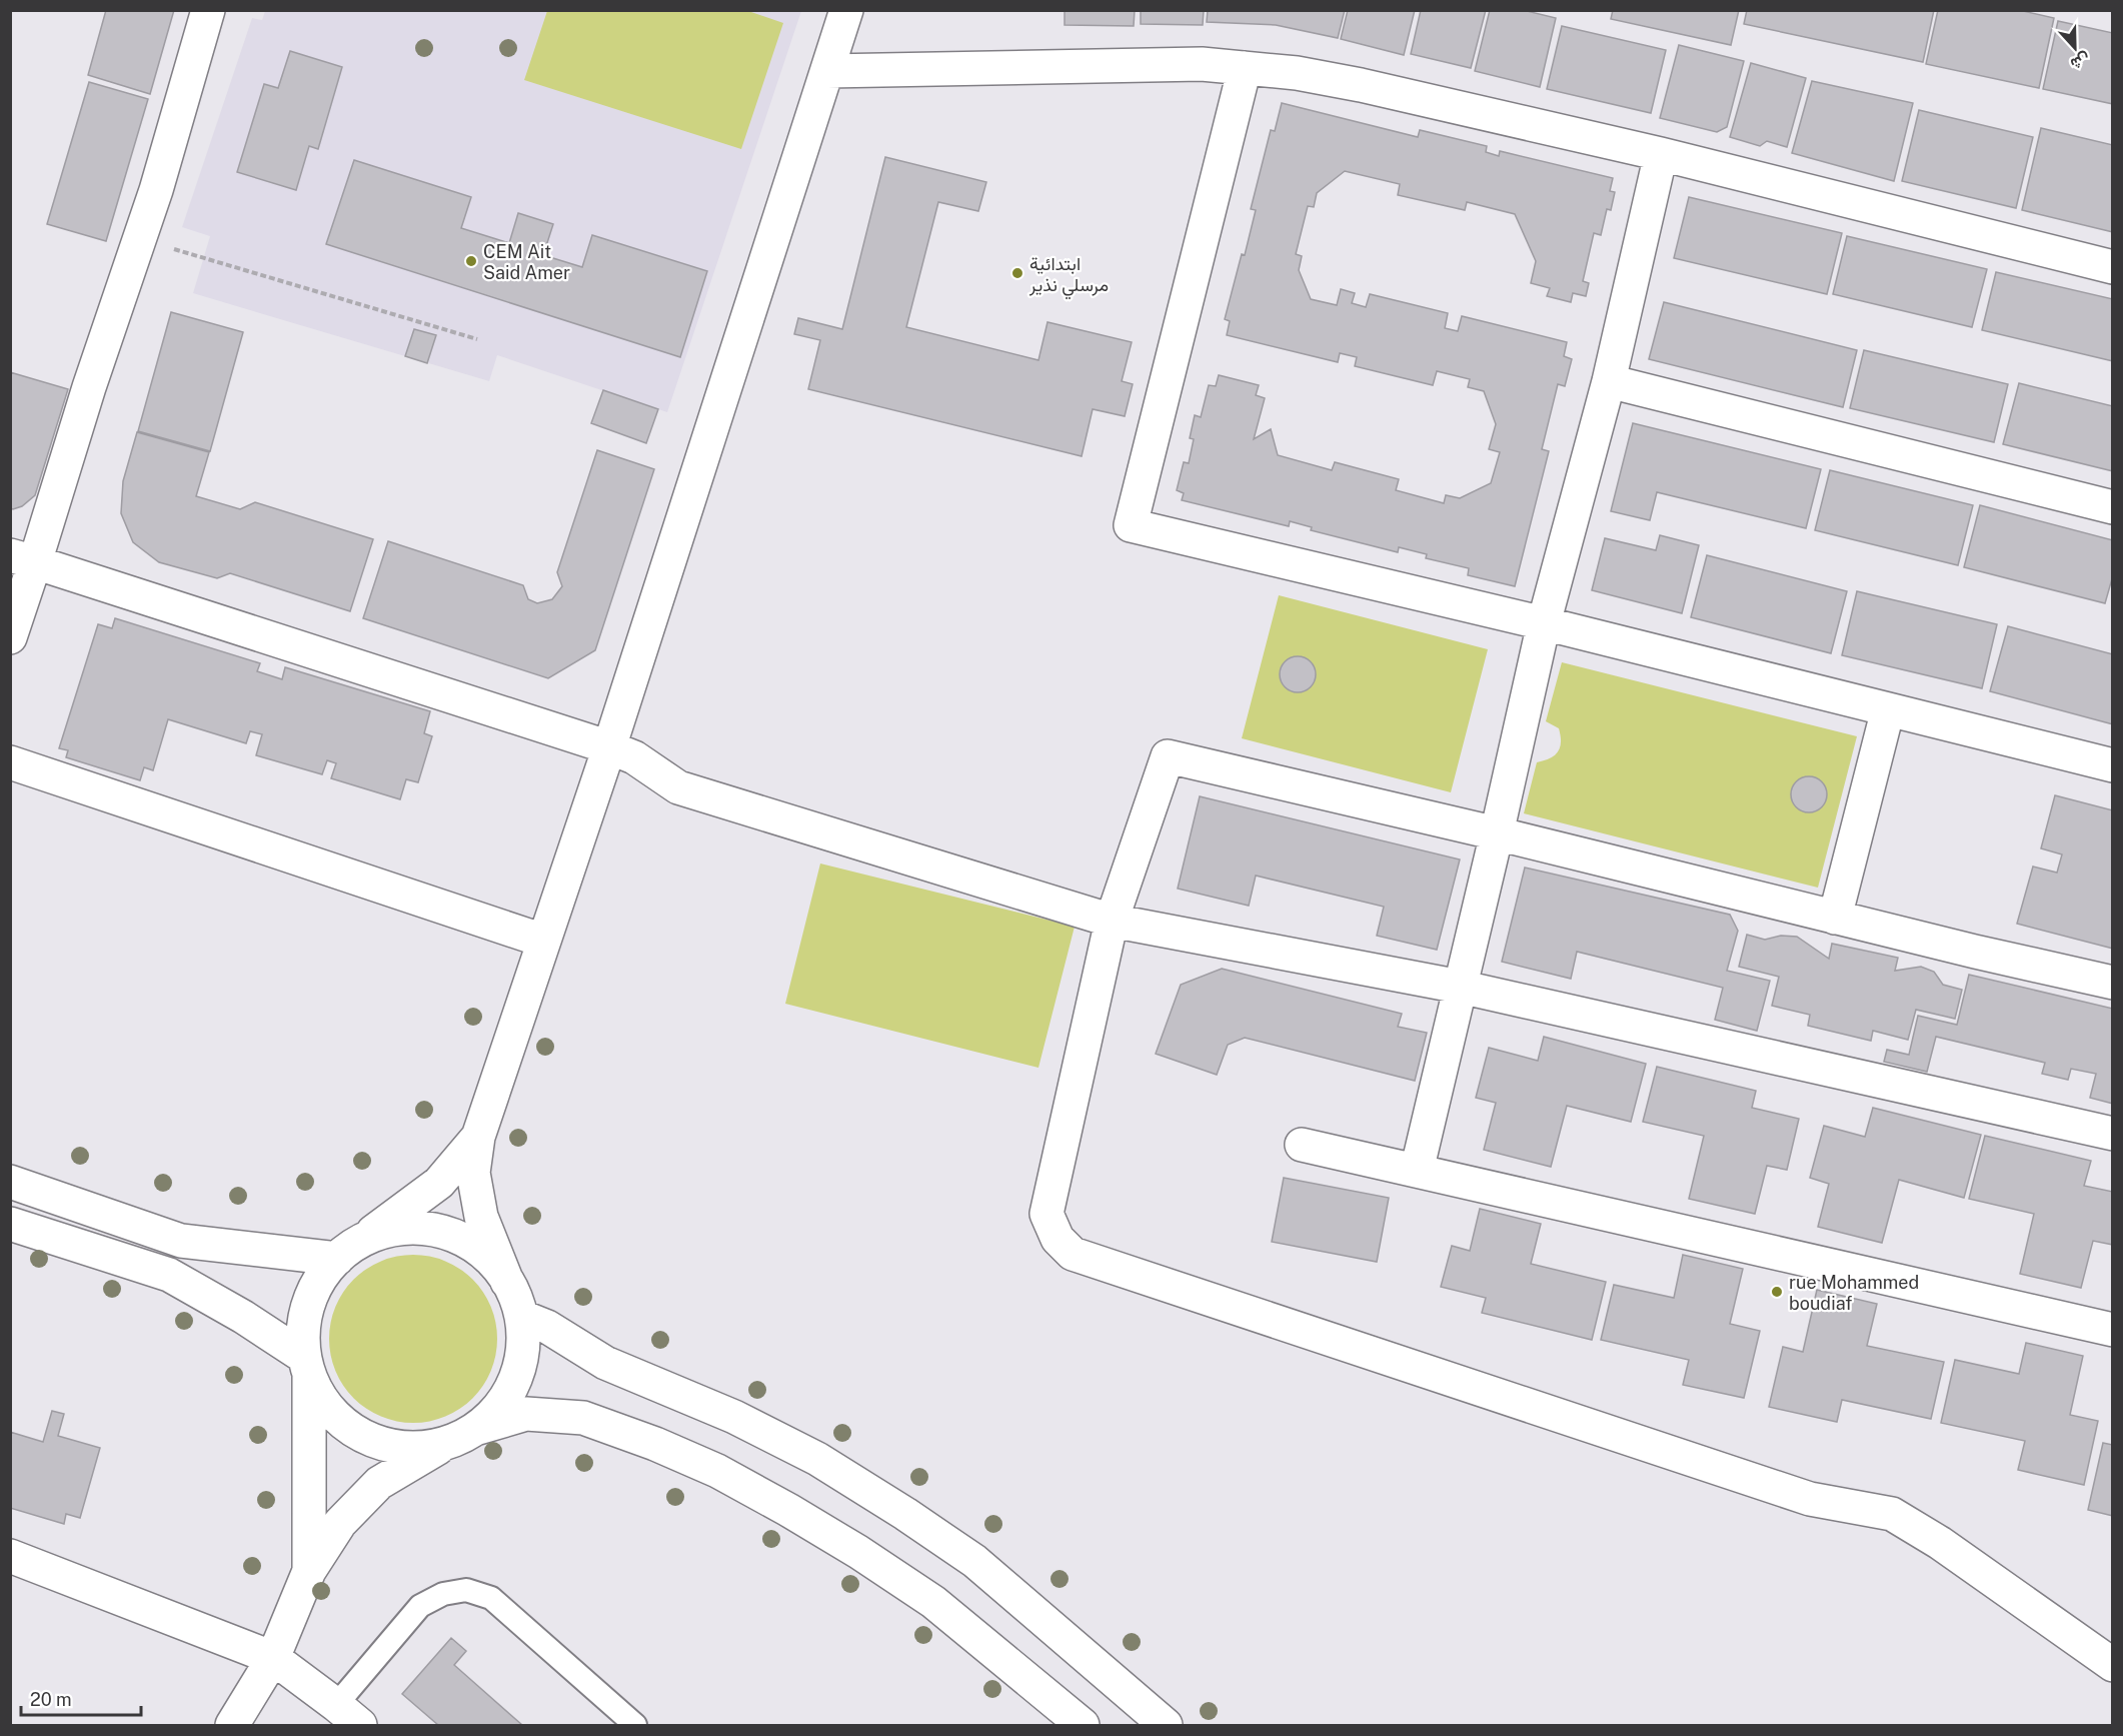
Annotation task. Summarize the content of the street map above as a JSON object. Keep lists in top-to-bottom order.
{
  "places": ["CEM Ait Said Amer", "ابتدائية مرسلي نذير", "rue Mohammed boudiaf"],
  "scale_bar": "20 m",
  "north": "bottom"
}
